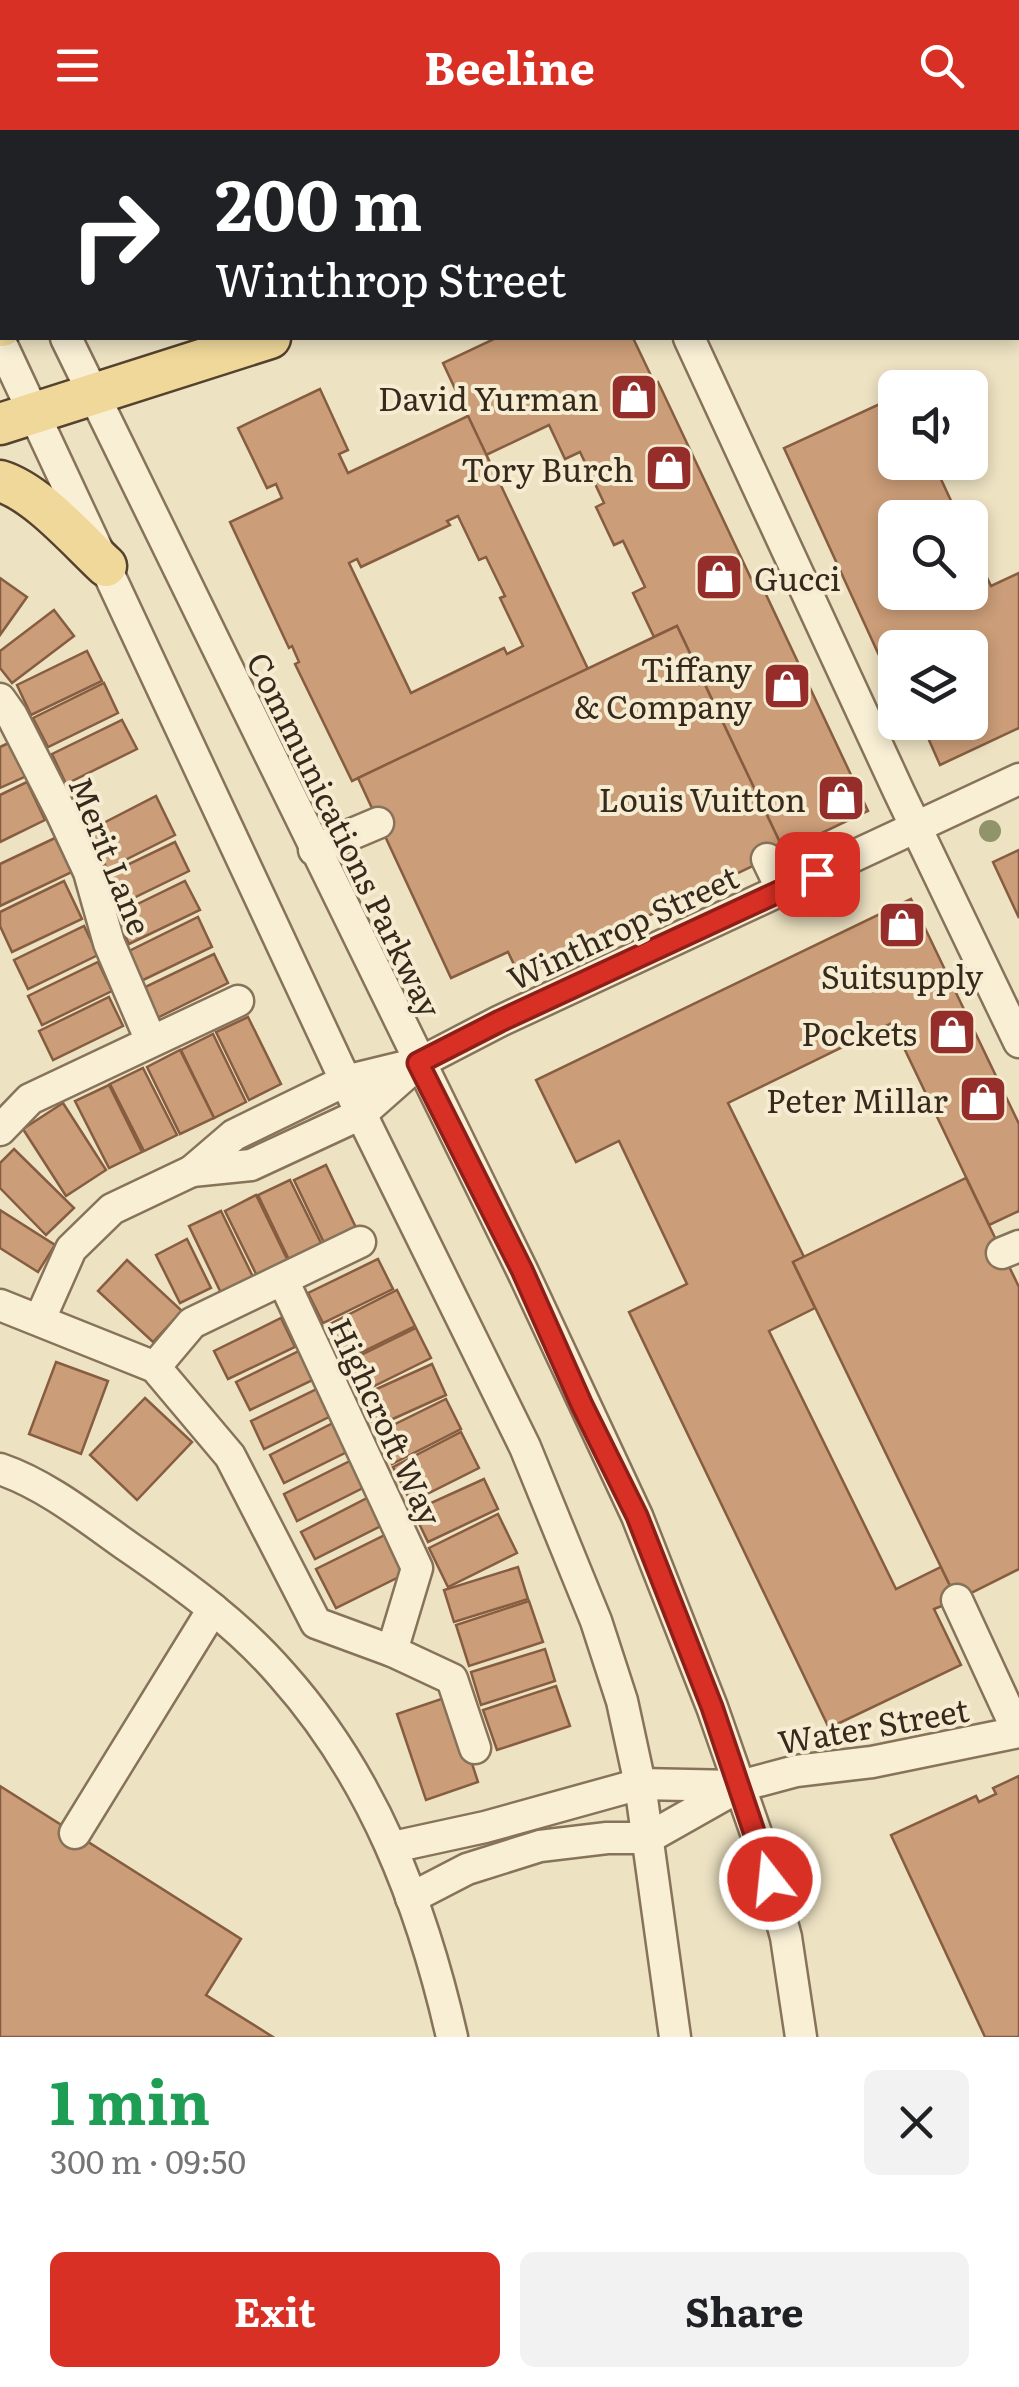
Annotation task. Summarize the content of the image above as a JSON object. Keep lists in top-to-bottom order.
{
  "streets": {
    "street": [
      "Communications Parkway",
      "Merit Lane",
      "Winthrop Street",
      "Highcroft Way",
      "Water Street"
    ]
  },
  "crossings": [
    ["Communications Parkway", "Winthrop Street"],
    ["Communications Parkway", "Water Street"]
  ],
  "places": {
    "shop": [
      "David Yurman",
      "Tory Burch",
      "Gucci",
      "Tiffany & Company",
      "Louis Vuitton",
      "Suitsupply",
      "Pockets",
      "Peter Millar"
    ]
  },
  "page": {
    "header": "Beeline",
    "turn": ["200 m", "Winthrop Street"],
    "heading": ["1 min", "300 m · 09:50"],
    "buttons": ["Exit", "Share"]
  }
}
